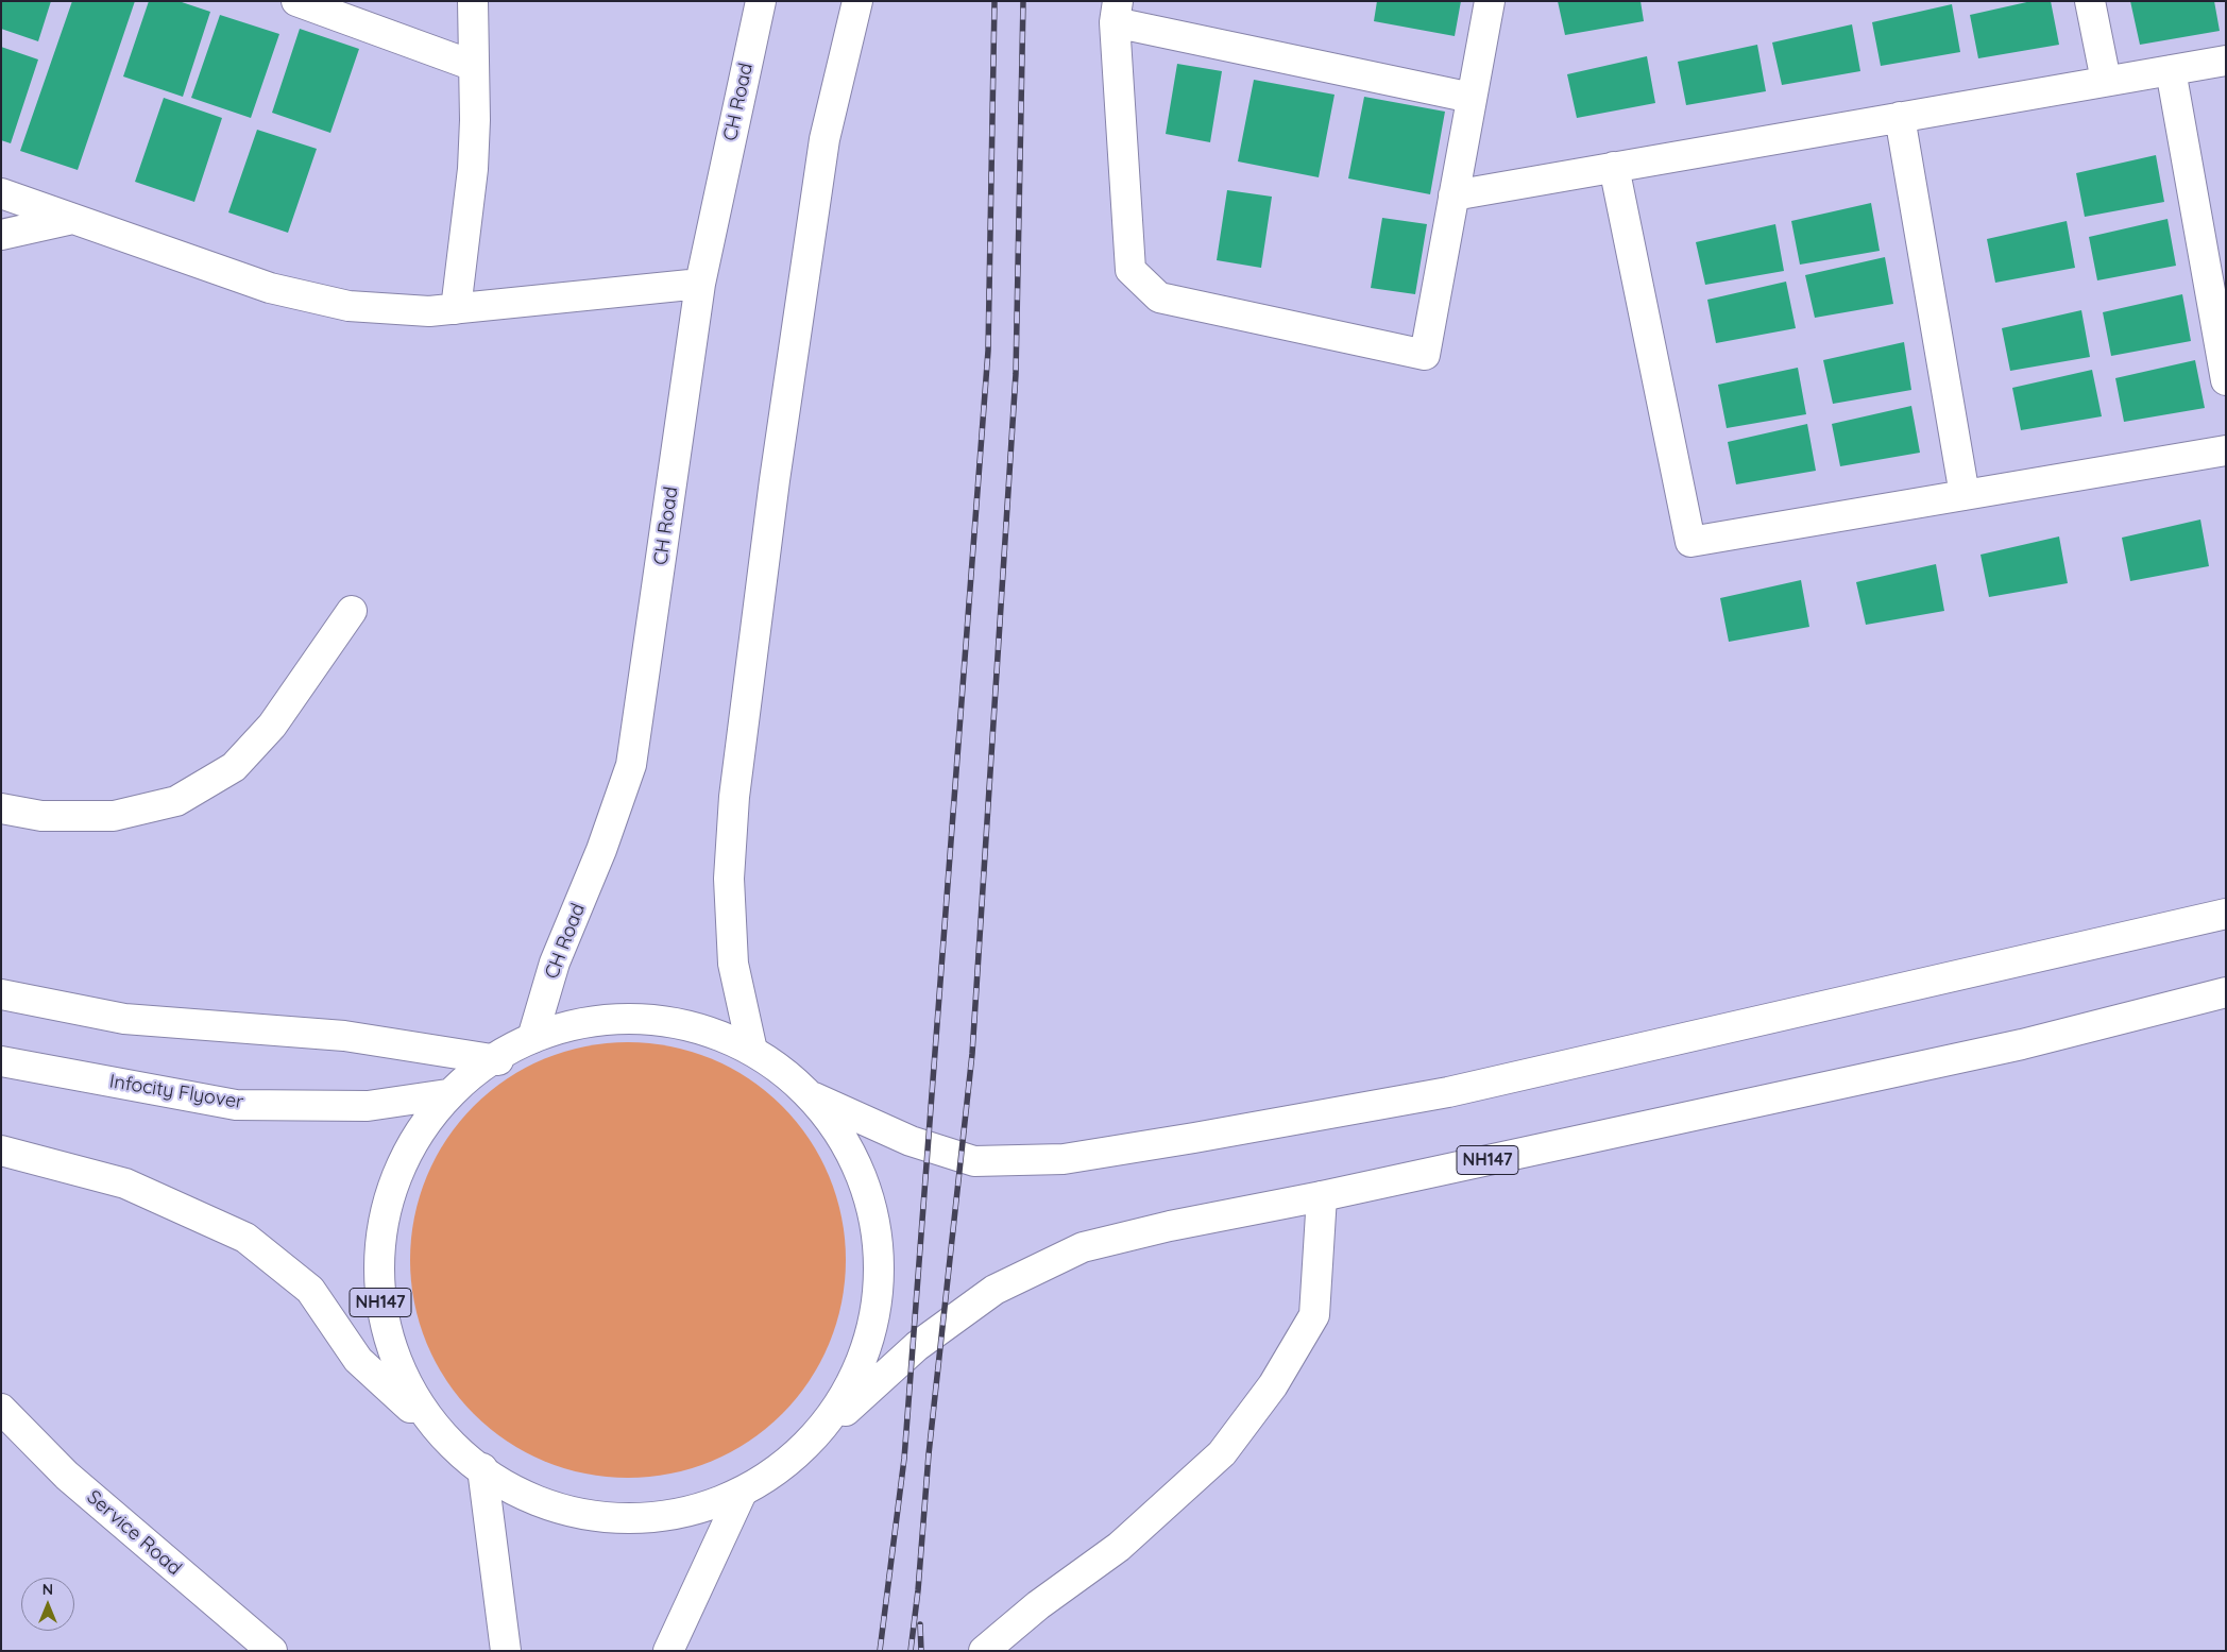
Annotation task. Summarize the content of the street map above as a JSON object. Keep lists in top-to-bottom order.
{
  "streets": {
    "main road": [
      "CH Road",
      "Infocity Flyover",
      "NH147",
      "Service Road"
    ]
  },
  "crossings": [
    ["CH Road", "NH147"],
    ["Infocity Flyover", "NH147"]
  ],
  "north": "top"
}
